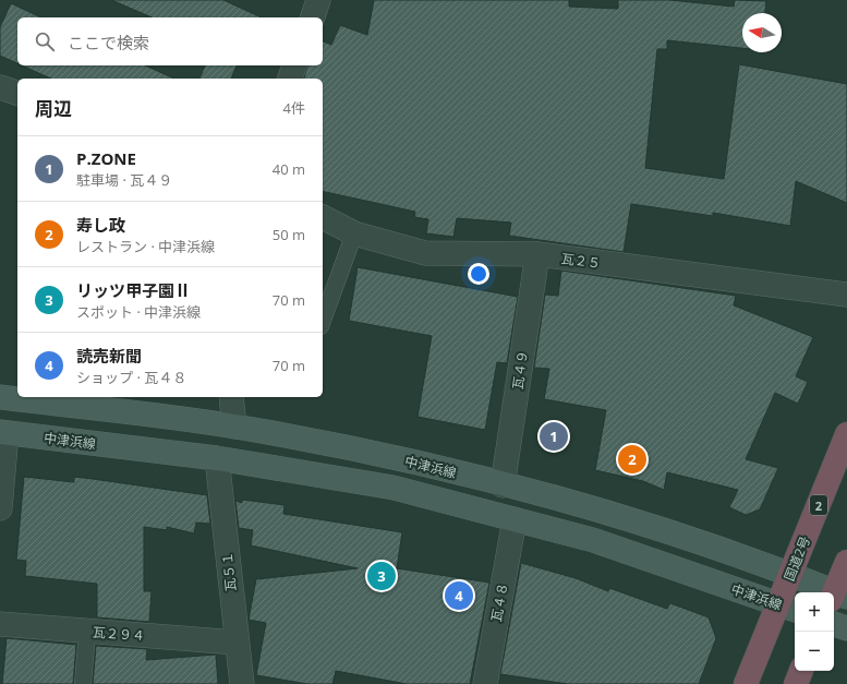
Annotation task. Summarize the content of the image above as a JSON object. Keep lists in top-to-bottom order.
{
  "streets": {
    "highway": ["2", "国道2号"],
    "street": [
      "瓦２５",
      "瓦４９",
      "中津浜線",
      "瓦５１",
      "瓦４８",
      "瓦２９４"
    ]
  },
  "crossings": [
    ["瓦２５", "瓦４９"],
    ["瓦４９", "中津浜線"],
    ["中津浜線", "国道2号"],
    ["中津浜線", "瓦５１"],
    ["中津浜線", "瓦４８"],
    ["瓦５１", "瓦２９４"]
  ],
  "north": "left",
  "page": {
    "search": "ここで検索",
    "heading": ["周辺", "4件"],
    "list": [
      {
        "mark": "1",
        "name": "P.ZONE",
        "note": "駐車場 · 瓦４９",
        "value": "40 m"
      },
      {
        "mark": "2",
        "name": "寿し政",
        "note": "レストラン · 中津浜線",
        "value": "50 m"
      },
      {
        "mark": "3",
        "name": "リッツ甲子園Ⅱ",
        "note": "スポット · 中津浜線",
        "value": "70 m"
      },
      {
        "mark": "4",
        "name": "読売新聞",
        "note": "ショップ · 瓦４８",
        "value": "70 m"
      }
    ],
    "pins": [
      "1",
      "2",
      "3",
      "4"
    ],
    "map_buttons": ["+", "−"]
  }
}
